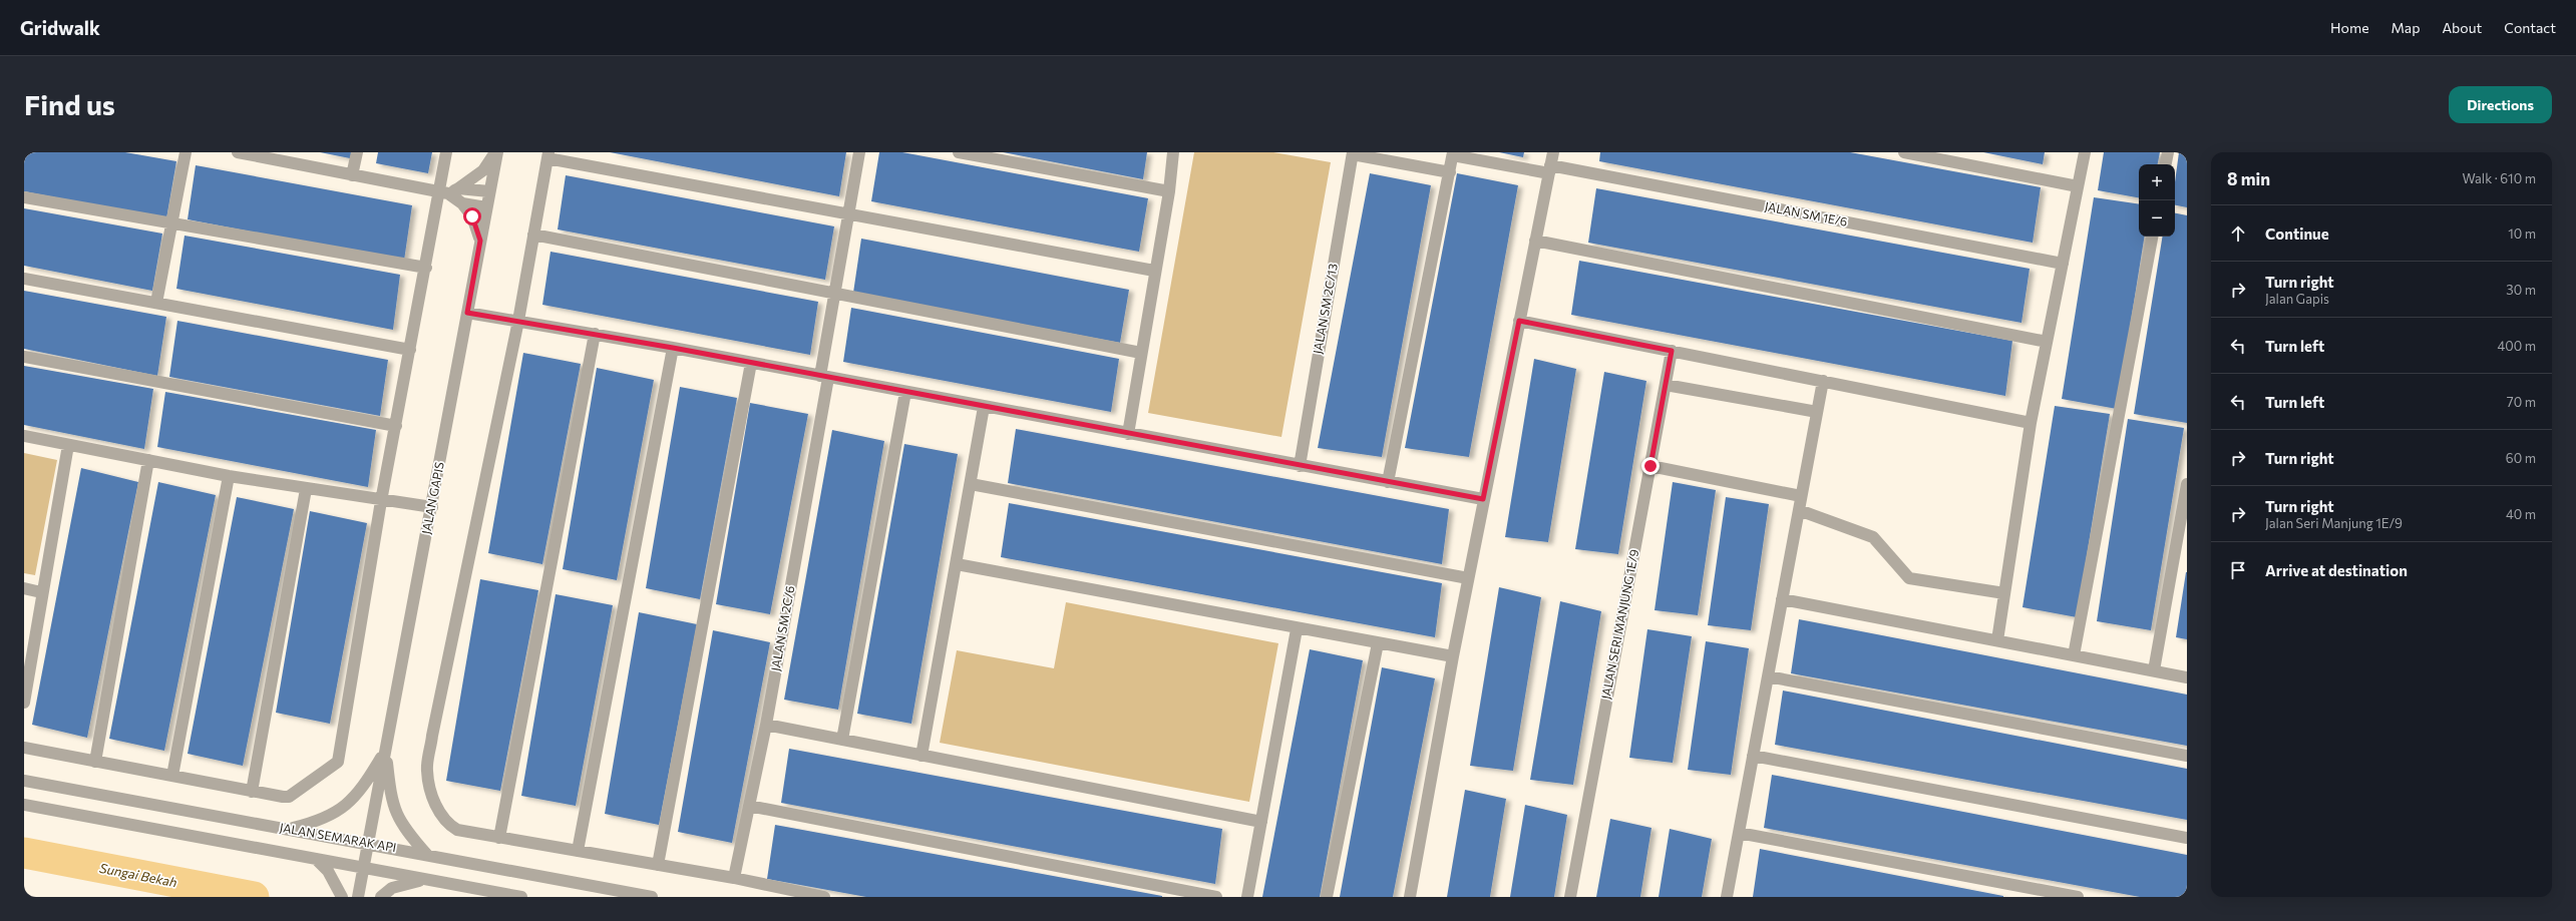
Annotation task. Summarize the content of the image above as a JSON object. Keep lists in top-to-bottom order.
{
  "streets": {
    "street": [
      "JALAN SM 1E/6",
      "JALAN SM 2C/13",
      "JALAN GAPIS",
      "JALAN SERI MANJUNG 1E/9",
      "JALAN SM 2C/6",
      "JALAN SEMARAK API"
    ]
  },
  "crossings": [
    ["JALAN GAPIS", "JALAN SEMARAK API"]
  ],
  "water": ["Sungai Bekah"],
  "page": {
    "header": "Gridwalk",
    "nav": [
      "Home",
      "Map",
      "About",
      "Contact"
    ],
    "buttons": "Directions",
    "title": "Find us",
    "heading": ["8 min", "Walk · 610 m"],
    "map_buttons": ["+", "−"],
    "list": [
      ["Continue", "10 m"],
      ["Turn right", "Jalan Gapis", "30 m"],
      ["Turn left", "400 m"],
      ["Turn left", "70 m"],
      ["Turn right", "60 m"],
      ["Turn right", "Jalan Seri Manjung 1E/9", "40 m"],
      "Arrive at destination"
    ]
  }
}
